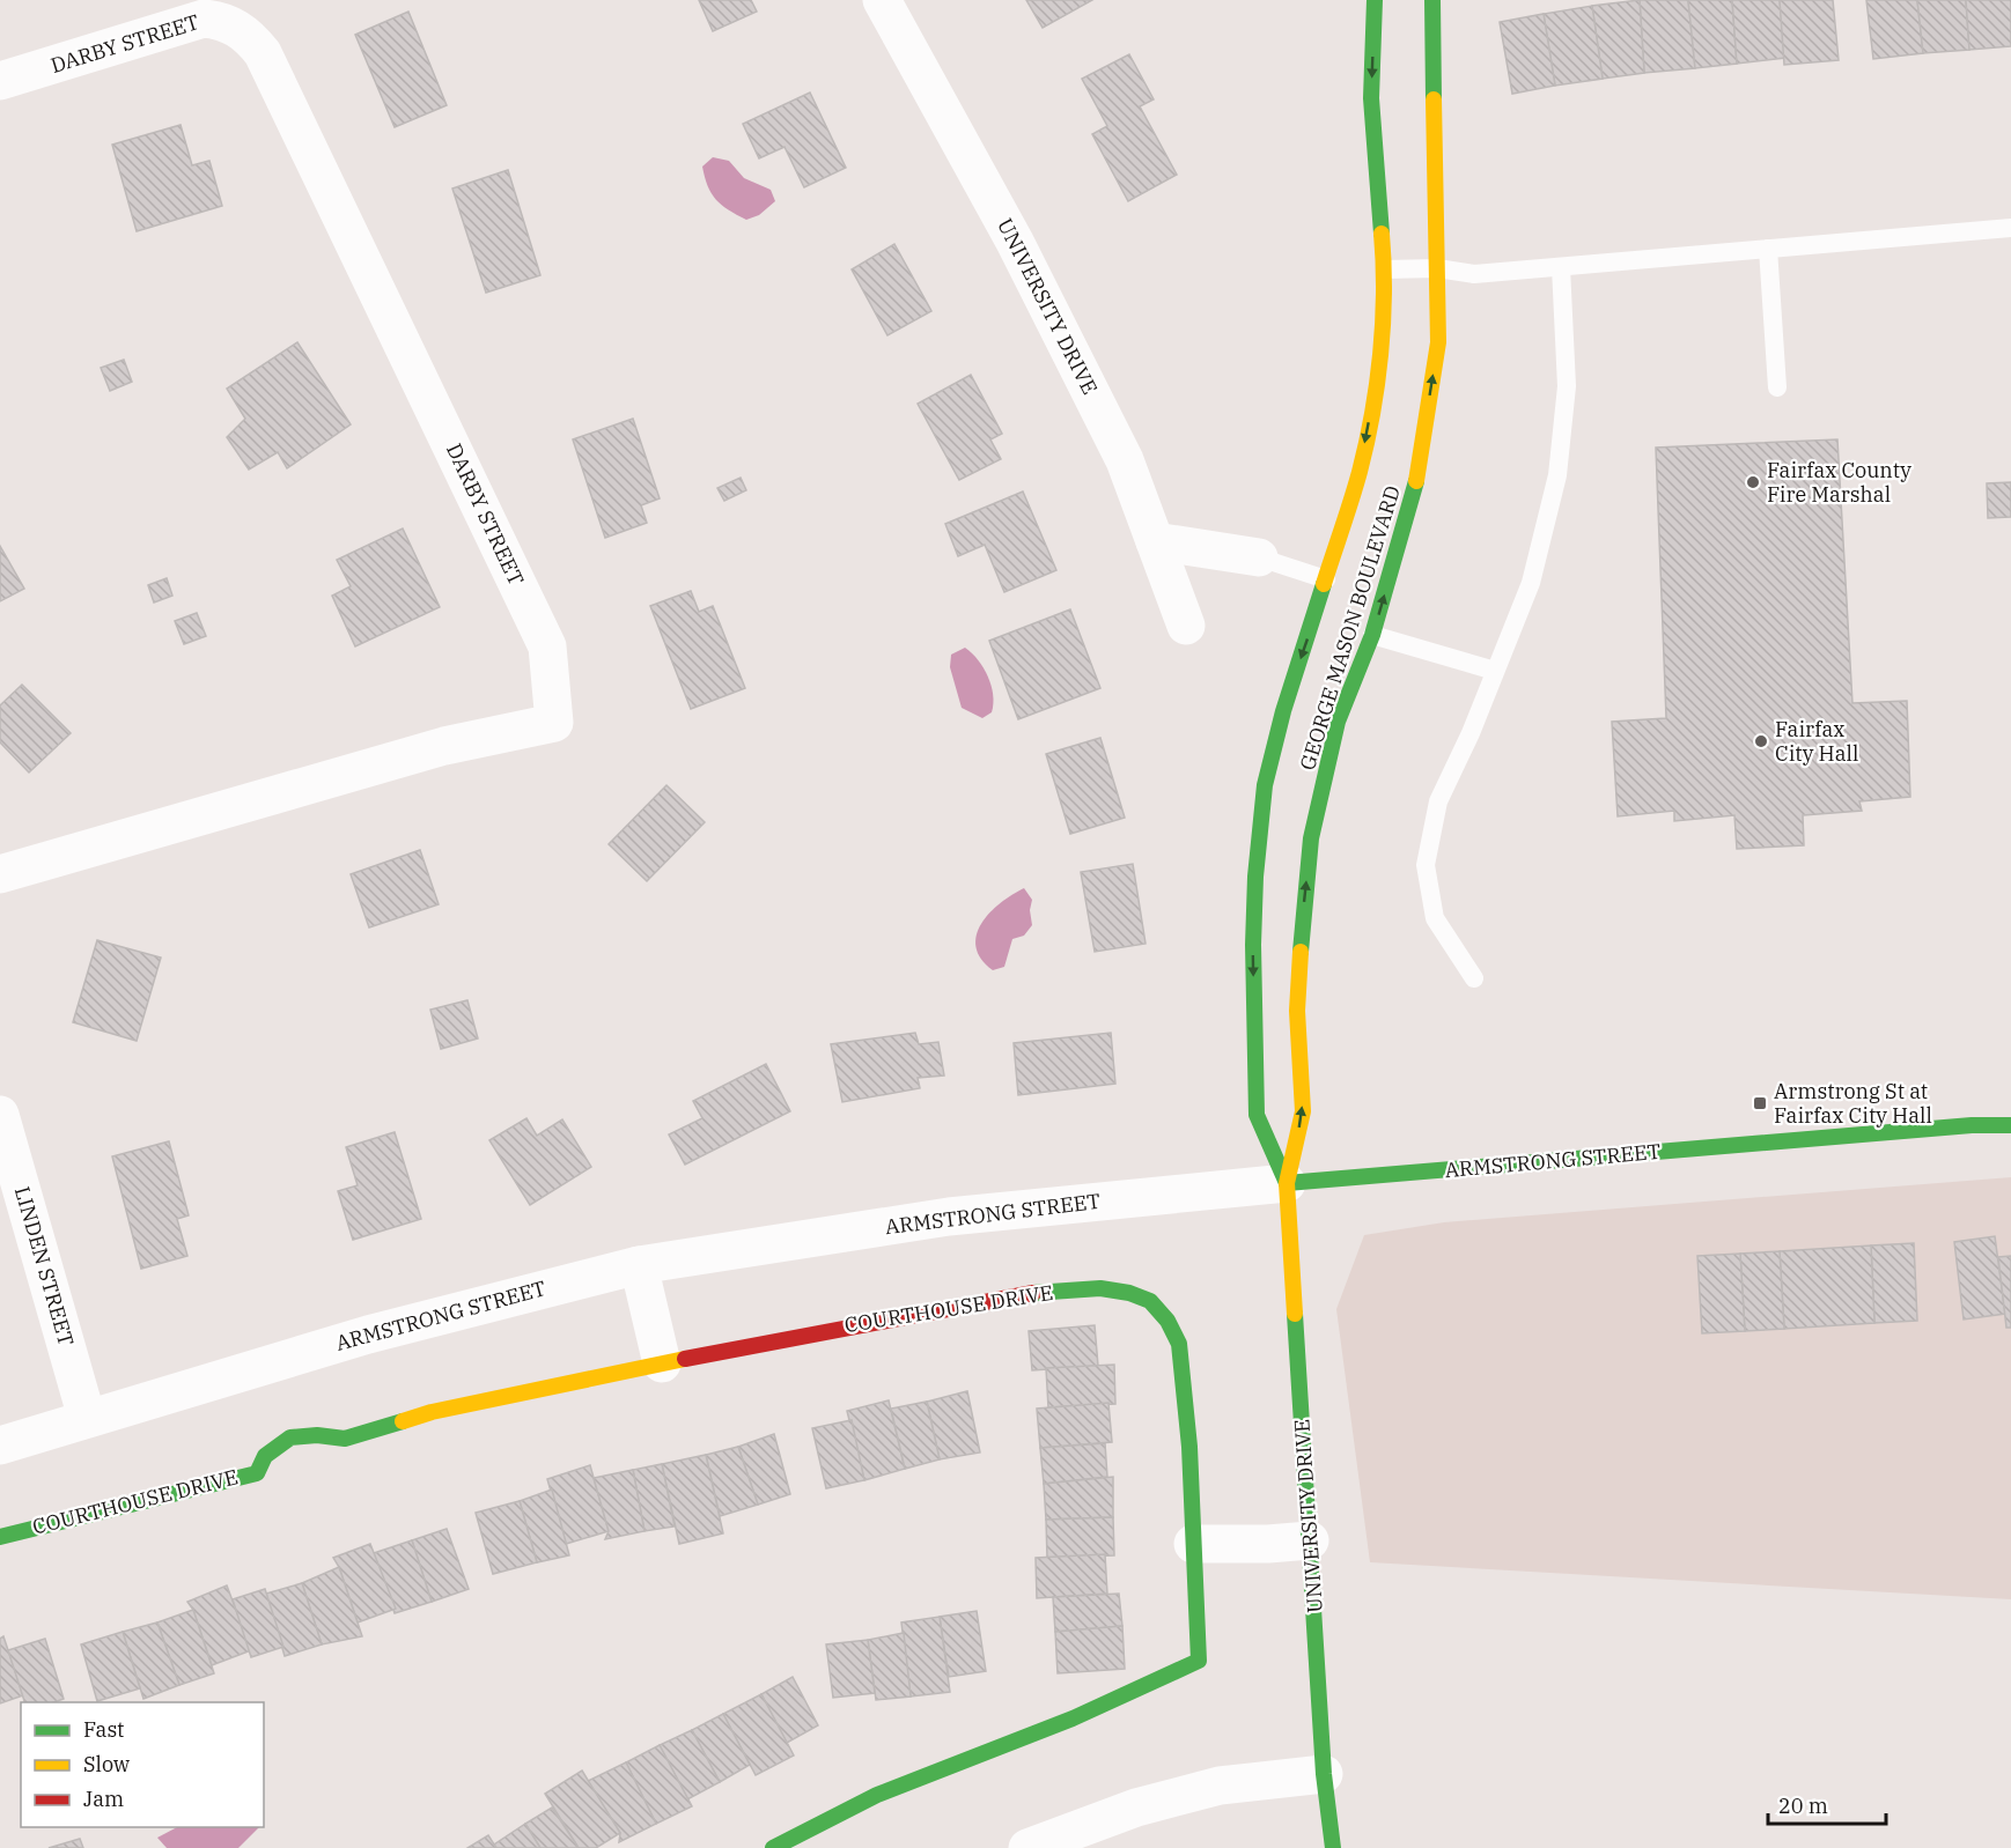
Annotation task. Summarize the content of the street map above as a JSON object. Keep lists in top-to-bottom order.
{
  "streets": {
    "street": [
      "DARBY STREET",
      "UNIVERSITY DRIVE",
      "GEORGE MASON BOULEVARD",
      "ARMSTRONG STREET",
      "LINDEN STREET",
      "COURTHOUSE DRIVE"
    ]
  },
  "crossings": [
    ["UNIVERSITY DRIVE", "GEORGE MASON BOULEVARD"],
    ["UNIVERSITY DRIVE", "ARMSTRONG STREET"],
    ["GEORGE MASON BOULEVARD", "ARMSTRONG STREET"],
    ["ARMSTRONG STREET", "LINDEN STREET"]
  ],
  "places": {
    "other": ["Fairfax County Fire Marshal", "Fairfax City Hall"],
    "transit": ["Armstrong St at Fairfax City Hall"]
  },
  "legend": ["Fast", "Slow", "Jam"],
  "scale_bar": "20 m"
}
